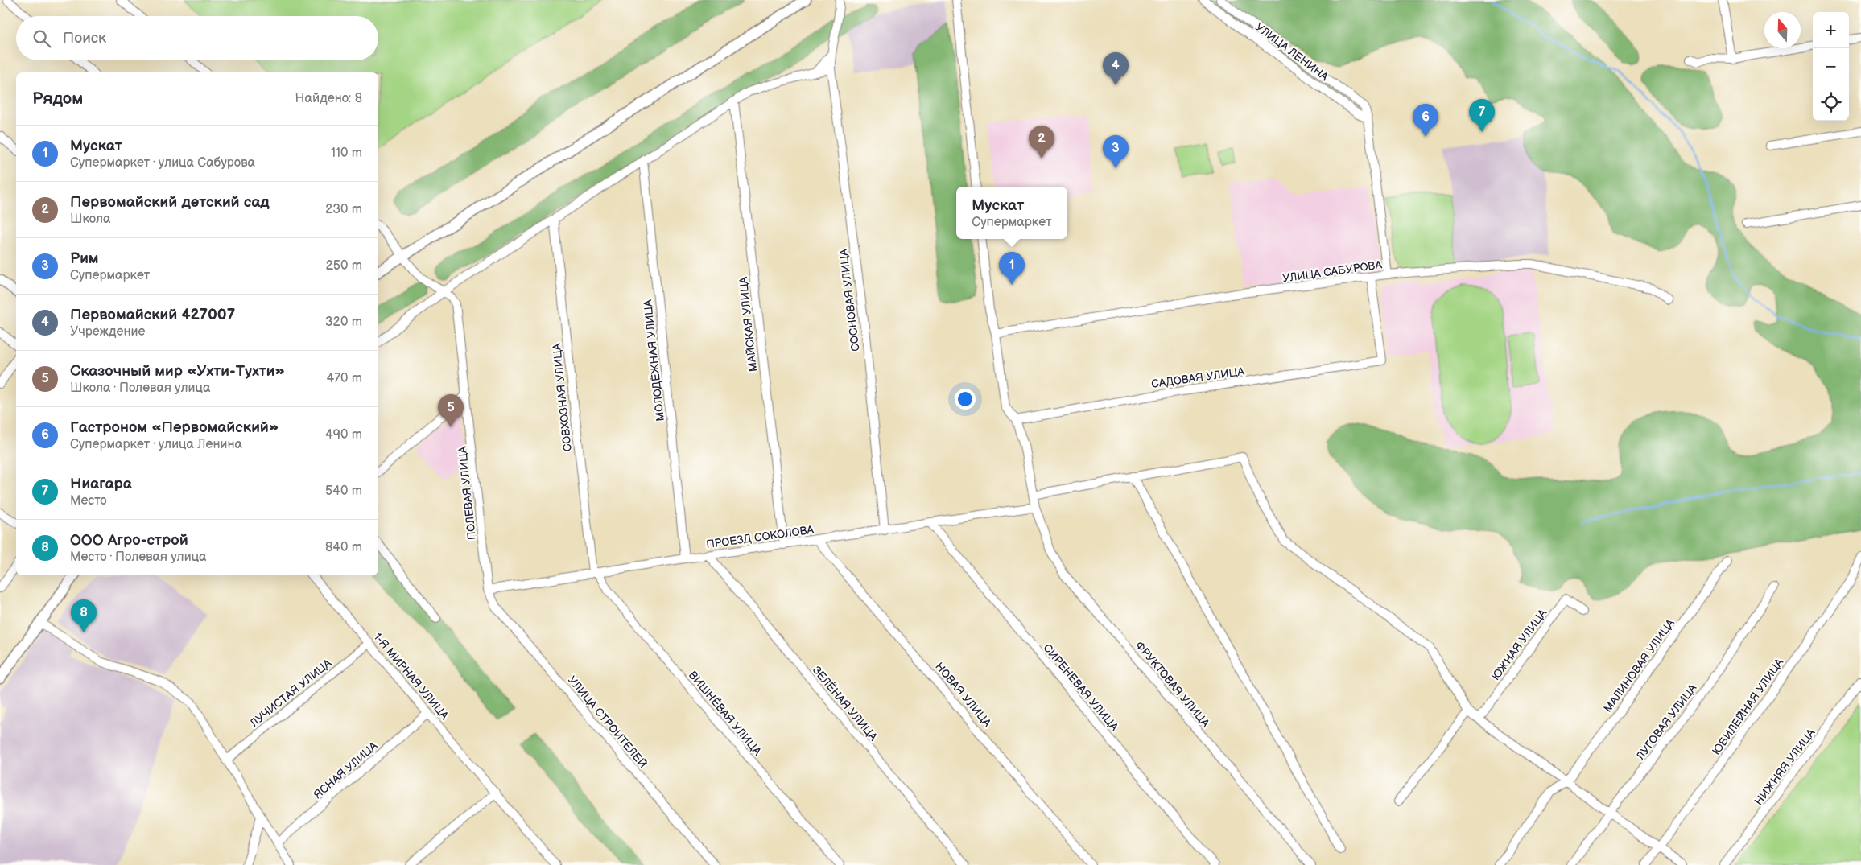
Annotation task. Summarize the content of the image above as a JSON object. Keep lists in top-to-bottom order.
{
  "streets": {
    "street": [
      "УЛИЦА ЛЕНИНА",
      "УЛИЦА САБУРОВА",
      "СОСНОВАЯ УЛИЦА",
      "МАЙСКАЯ УЛИЦА",
      "МОЛОДЁЖНАЯ УЛИЦА",
      "САДОВАЯ УЛИЦА",
      "СОВХОЗНАЯ УЛИЦА",
      "ПОЛЕВАЯ УЛИЦА",
      "ПРОЕЗД СОКОЛОВА",
      "ЮЖНАЯ УЛИЦА",
      "МАЛИНОВАЯ УЛИЦА",
      "1-Я МИРНАЯ УЛИЦА",
      "ФРУКТОВАЯ УЛИЦА",
      "СИРЕНЕВАЯ УЛИЦА",
      "ЛУЧИСТАЯ УЛИЦА",
      "НОВАЯ УЛИЦА",
      "ЗЕЛЁНАЯ УЛИЦА",
      "ЮБИЛЕЙНАЯ УЛИЦА",
      "ВИШНЁВАЯ УЛИЦА",
      "УЛИЦА СТРОИТЕЛЕЙ",
      "ЛУГОВАЯ УЛИЦА",
      "НИЖНЯЯ УЛИЦА",
      "ЯСНАЯ УЛИЦА"
    ]
  },
  "crossings": [
    ["УЛИЦА ЛЕНИНА", "УЛИЦА САБУРОВА"],
    ["УЛИЦА САБУРОВА", "САДОВАЯ УЛИЦА"],
    ["УЛИЦА САБУРОВА", "ФРУКТОВАЯ УЛИЦА"],
    ["СОСНОВАЯ УЛИЦА", "ПРОЕЗД СОКОЛОВА"],
    ["МАЙСКАЯ УЛИЦА", "ПРОЕЗД СОКОЛОВА"],
    ["МОЛОДЁЖНАЯ УЛИЦА", "ПРОЕЗД СОКОЛОВА"],
    ["САДОВАЯ УЛИЦА", "ФРУКТОВАЯ УЛИЦА"],
    ["СОВХОЗНАЯ УЛИЦА", "ПРОЕЗД СОКОЛОВА"],
    ["СОВХОЗНАЯ УЛИЦА", "ВИШНЁВАЯ УЛИЦА"],
    ["ПОЛЕВАЯ УЛИЦА", "ПРОЕЗД СОКОЛОВА"],
    ["ПОЛЕВАЯ УЛИЦА", "УЛИЦА СТРОИТЕЛЕЙ"],
    ["ПРОЕЗД СОКОЛОВА", "ФРУКТОВАЯ УЛИЦА"],
    ["ПРОЕЗД СОКОЛОВА", "СИРЕНЕВАЯ УЛИЦА"],
    ["ПРОЕЗД СОКОЛОВА", "НОВАЯ УЛИЦА"],
    ["ПРОЕЗД СОКОЛОВА", "ЗЕЛЁНАЯ УЛИЦА"],
    ["ПРОЕЗД СОКОЛОВА", "ВИШНЁВАЯ УЛИЦА"],
    ["ПРОЕЗД СОКОЛОВА", "УЛИЦА СТРОИТЕЛЕЙ"],
    ["1-Я МИРНАЯ УЛИЦА", "ЛУЧИСТАЯ УЛИЦА"],
    ["1-Я МИРНАЯ УЛИЦА", "ЯСНАЯ УЛИЦА"]
  ],
  "north": "top",
  "page": {
    "map_buttons": ["+", "−"],
    "search": "Поиск",
    "pins": [
      "4",
      "7",
      "6",
      "2",
      "3",
      "1",
      "5",
      "8"
    ],
    "heading": ["Рядом", "Найдено: 8"],
    "list": [
      {
        "mark": "1",
        "name": "Мускат",
        "note": "Супермаркет · улица Сабурова",
        "value": "110 m"
      },
      {
        "mark": "2",
        "name": "Первомайский детский сад",
        "note": "Школа",
        "value": "230 m"
      },
      {
        "mark": "3",
        "name": "Рим",
        "note": "Супермаркет",
        "value": "250 m"
      },
      {
        "mark": "4",
        "name": "Первомайский 427007",
        "note": "Учреждение",
        "value": "320 m"
      },
      {
        "mark": "5",
        "name": "Сказочный мир «Ухти-Тухти»",
        "note": "Школа · Полевая улица",
        "value": "470 m"
      },
      {
        "mark": "6",
        "name": "Гастроном «Первомайский»",
        "note": "Супермаркет · улица Ленина",
        "value": "490 m"
      },
      {
        "mark": "7",
        "name": "Ниагара",
        "note": "Место",
        "value": "540 m"
      },
      {
        "mark": "8",
        "name": "ООО Агро-строй",
        "note": "Место · Полевая улица",
        "value": "840 m"
      }
    ],
    "popup": ["Мускат", "Супермаркет"]
  }
}
